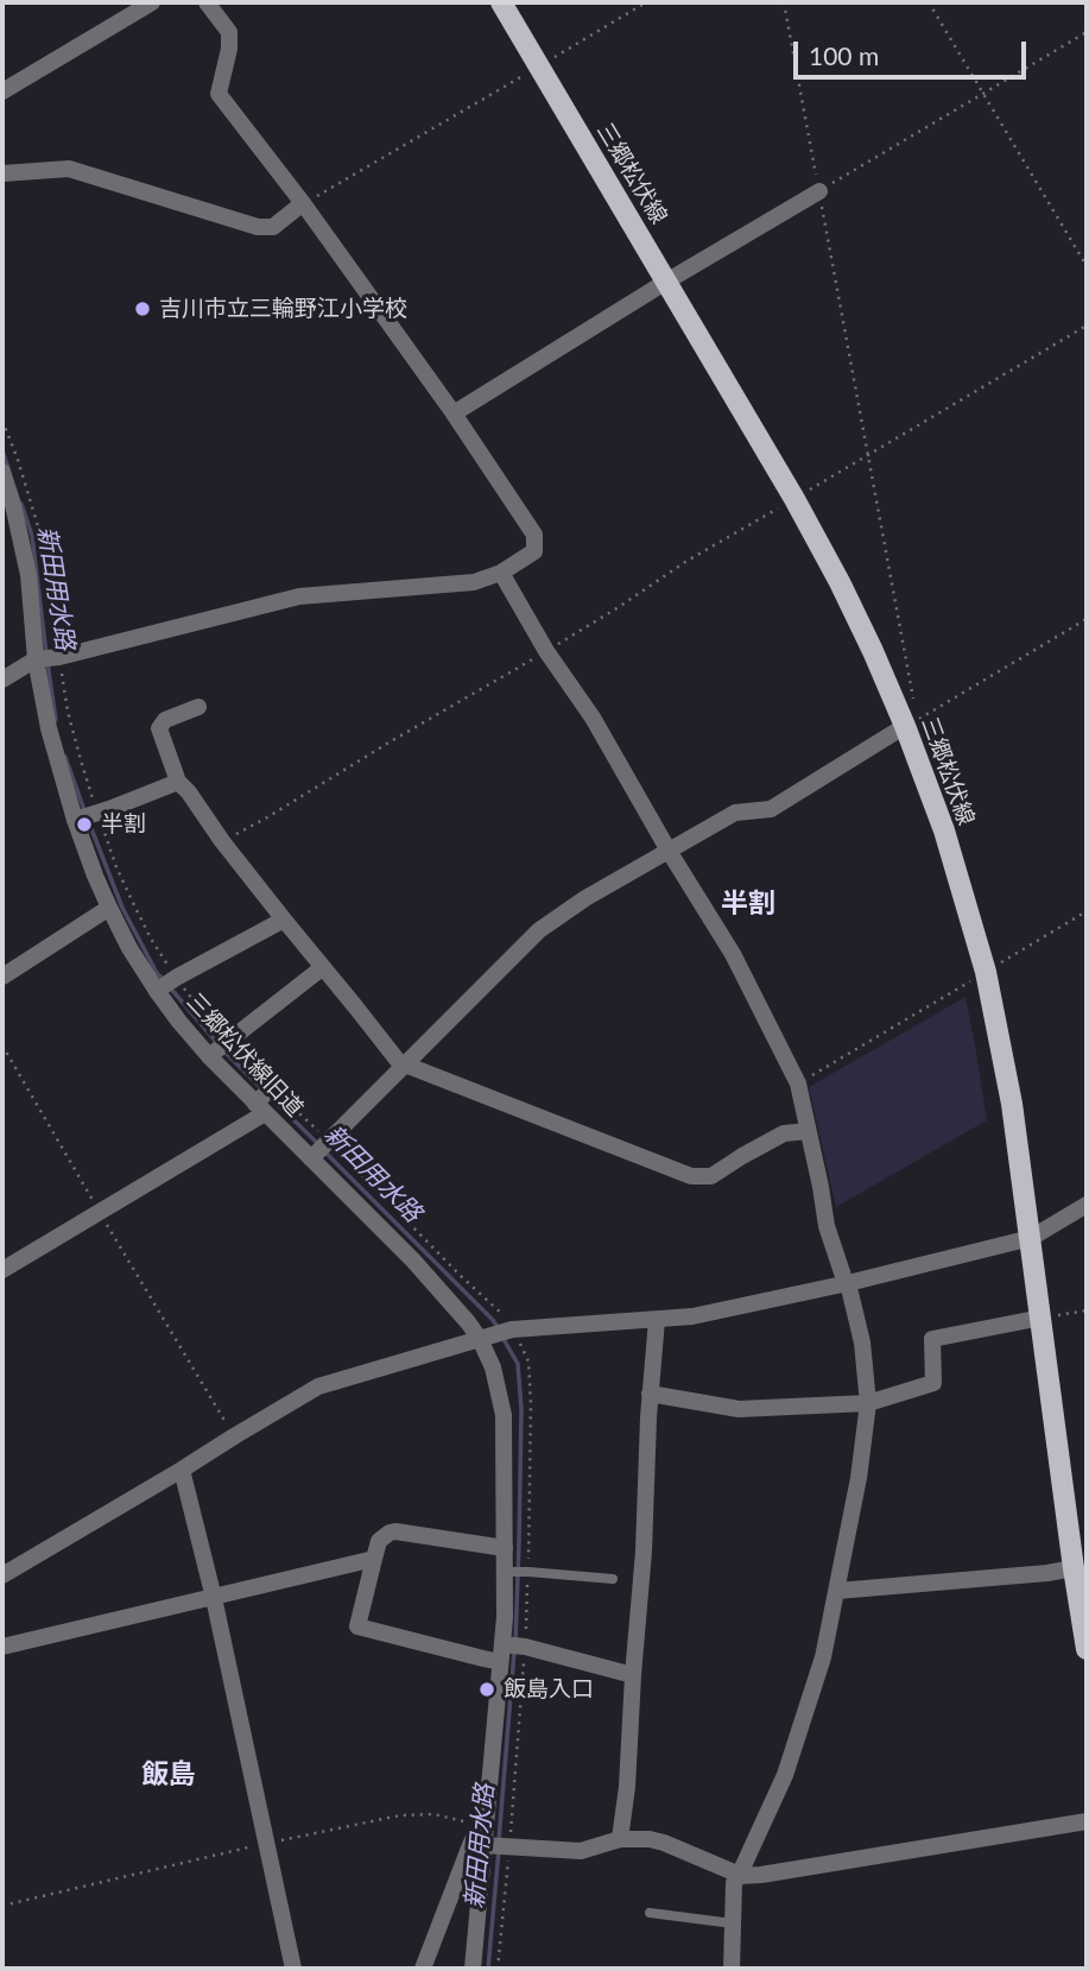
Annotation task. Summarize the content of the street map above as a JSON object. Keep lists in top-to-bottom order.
{
  "streets": {
    "main road": ["三郷松伏線"],
    "street": ["三郷松伏線旧道"]
  },
  "districts": ["半割", "飯島"],
  "water": ["新田用水路"],
  "places": ["吉川市立三輪野江小学校", "半割", "飯島入口"],
  "scale_bar": "100 m"
}
